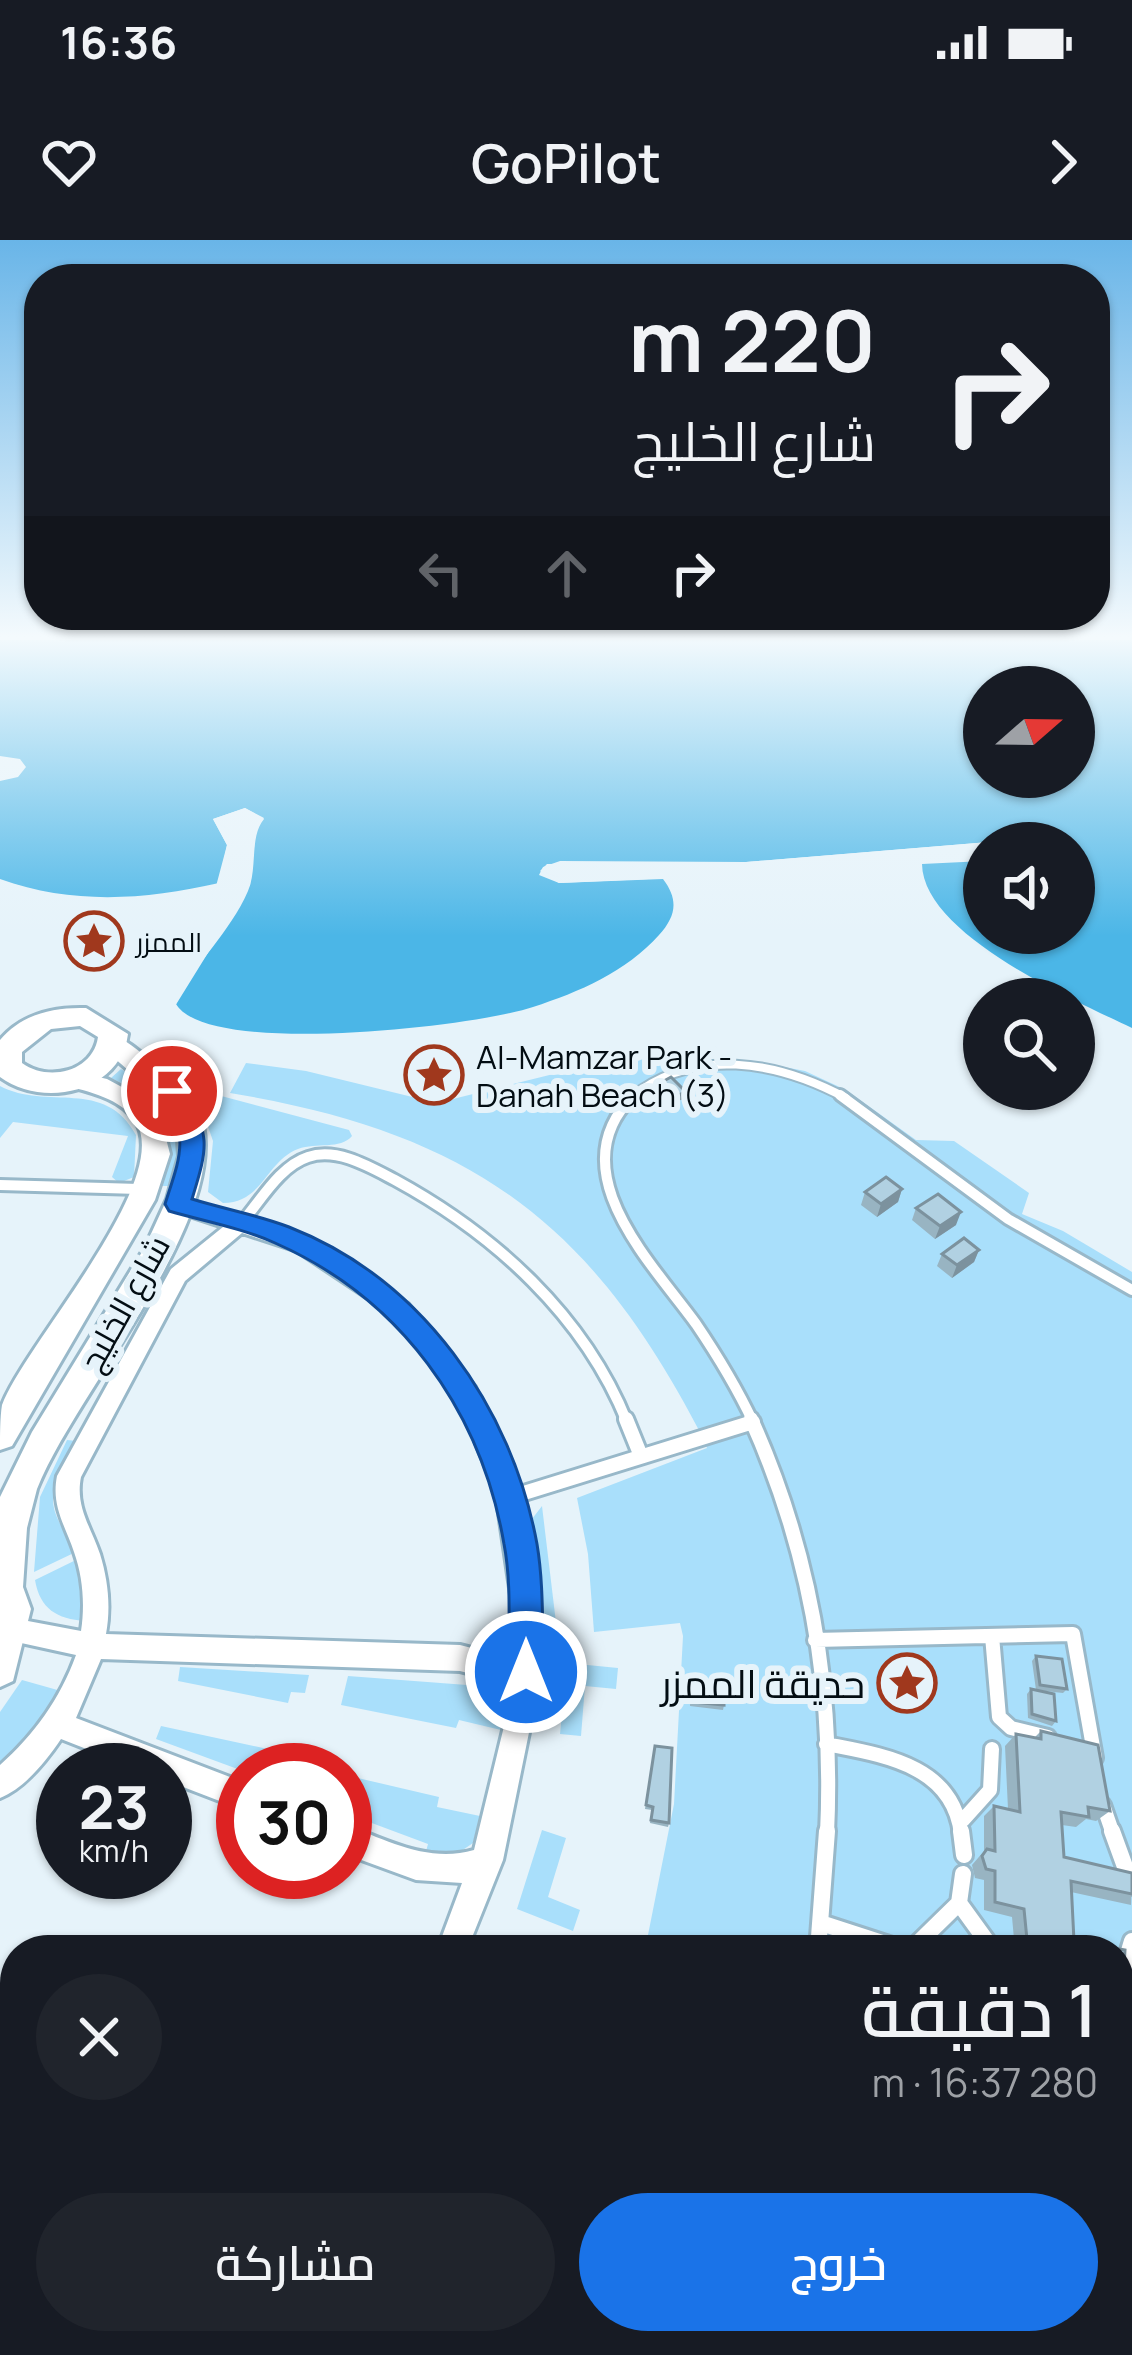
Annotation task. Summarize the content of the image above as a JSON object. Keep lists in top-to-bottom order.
{
  "streets": {
    "main road": ["شارع الخليج"]
  },
  "places": {
    "place": ["الممزر", "Al-Mamzar Park - Danah Beach (3)", "حديقة الممزر"]
  },
  "north": "right",
  "page": {
    "status": "16:36",
    "header": "GoPilot",
    "turn": ["220 m", "شارع الخليج"],
    "speed": "23 km/h",
    "limit": "30",
    "heading": ["1 دقيقة", "280 m · 16:37"],
    "buttons": ["خروج", "مشاركة"]
  }
}
